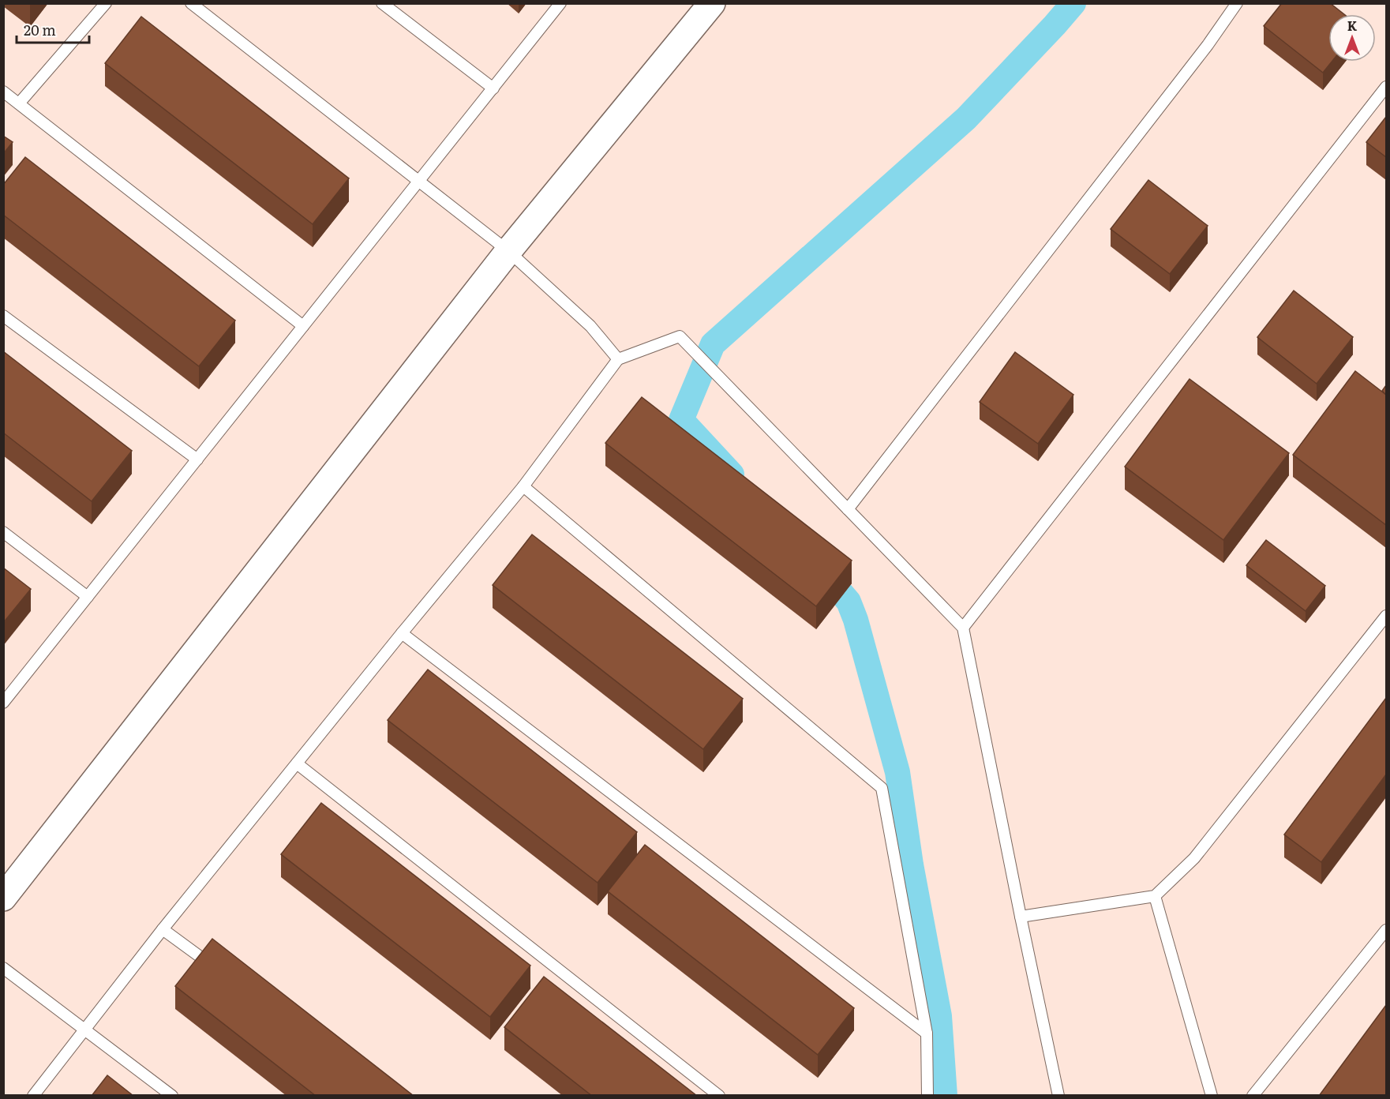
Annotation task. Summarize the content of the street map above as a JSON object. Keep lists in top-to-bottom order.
{
  "scale_bar": "20 m",
  "north": "top"
}
